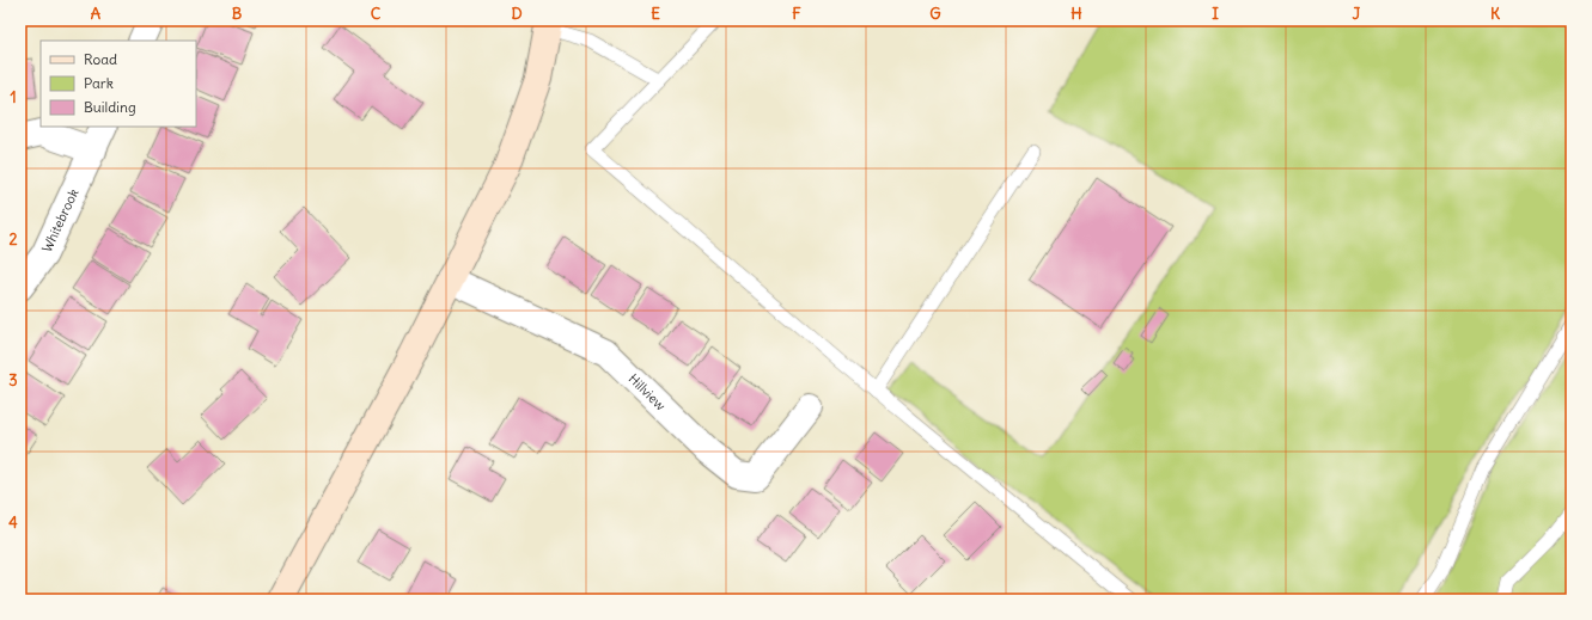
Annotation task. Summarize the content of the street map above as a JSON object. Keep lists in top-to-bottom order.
{
  "streets": {
    "street": ["Whitebrook", "Hillview"]
  },
  "legend": ["Road", "Park", "Building"],
  "grid": {
    "columns": [
      "A",
      "B",
      "C",
      "D",
      "E",
      "F",
      "G",
      "H",
      "I",
      "J",
      "K"
    ],
    "rows": [
      "1",
      "2",
      "3",
      "4"
    ]
  }
}
